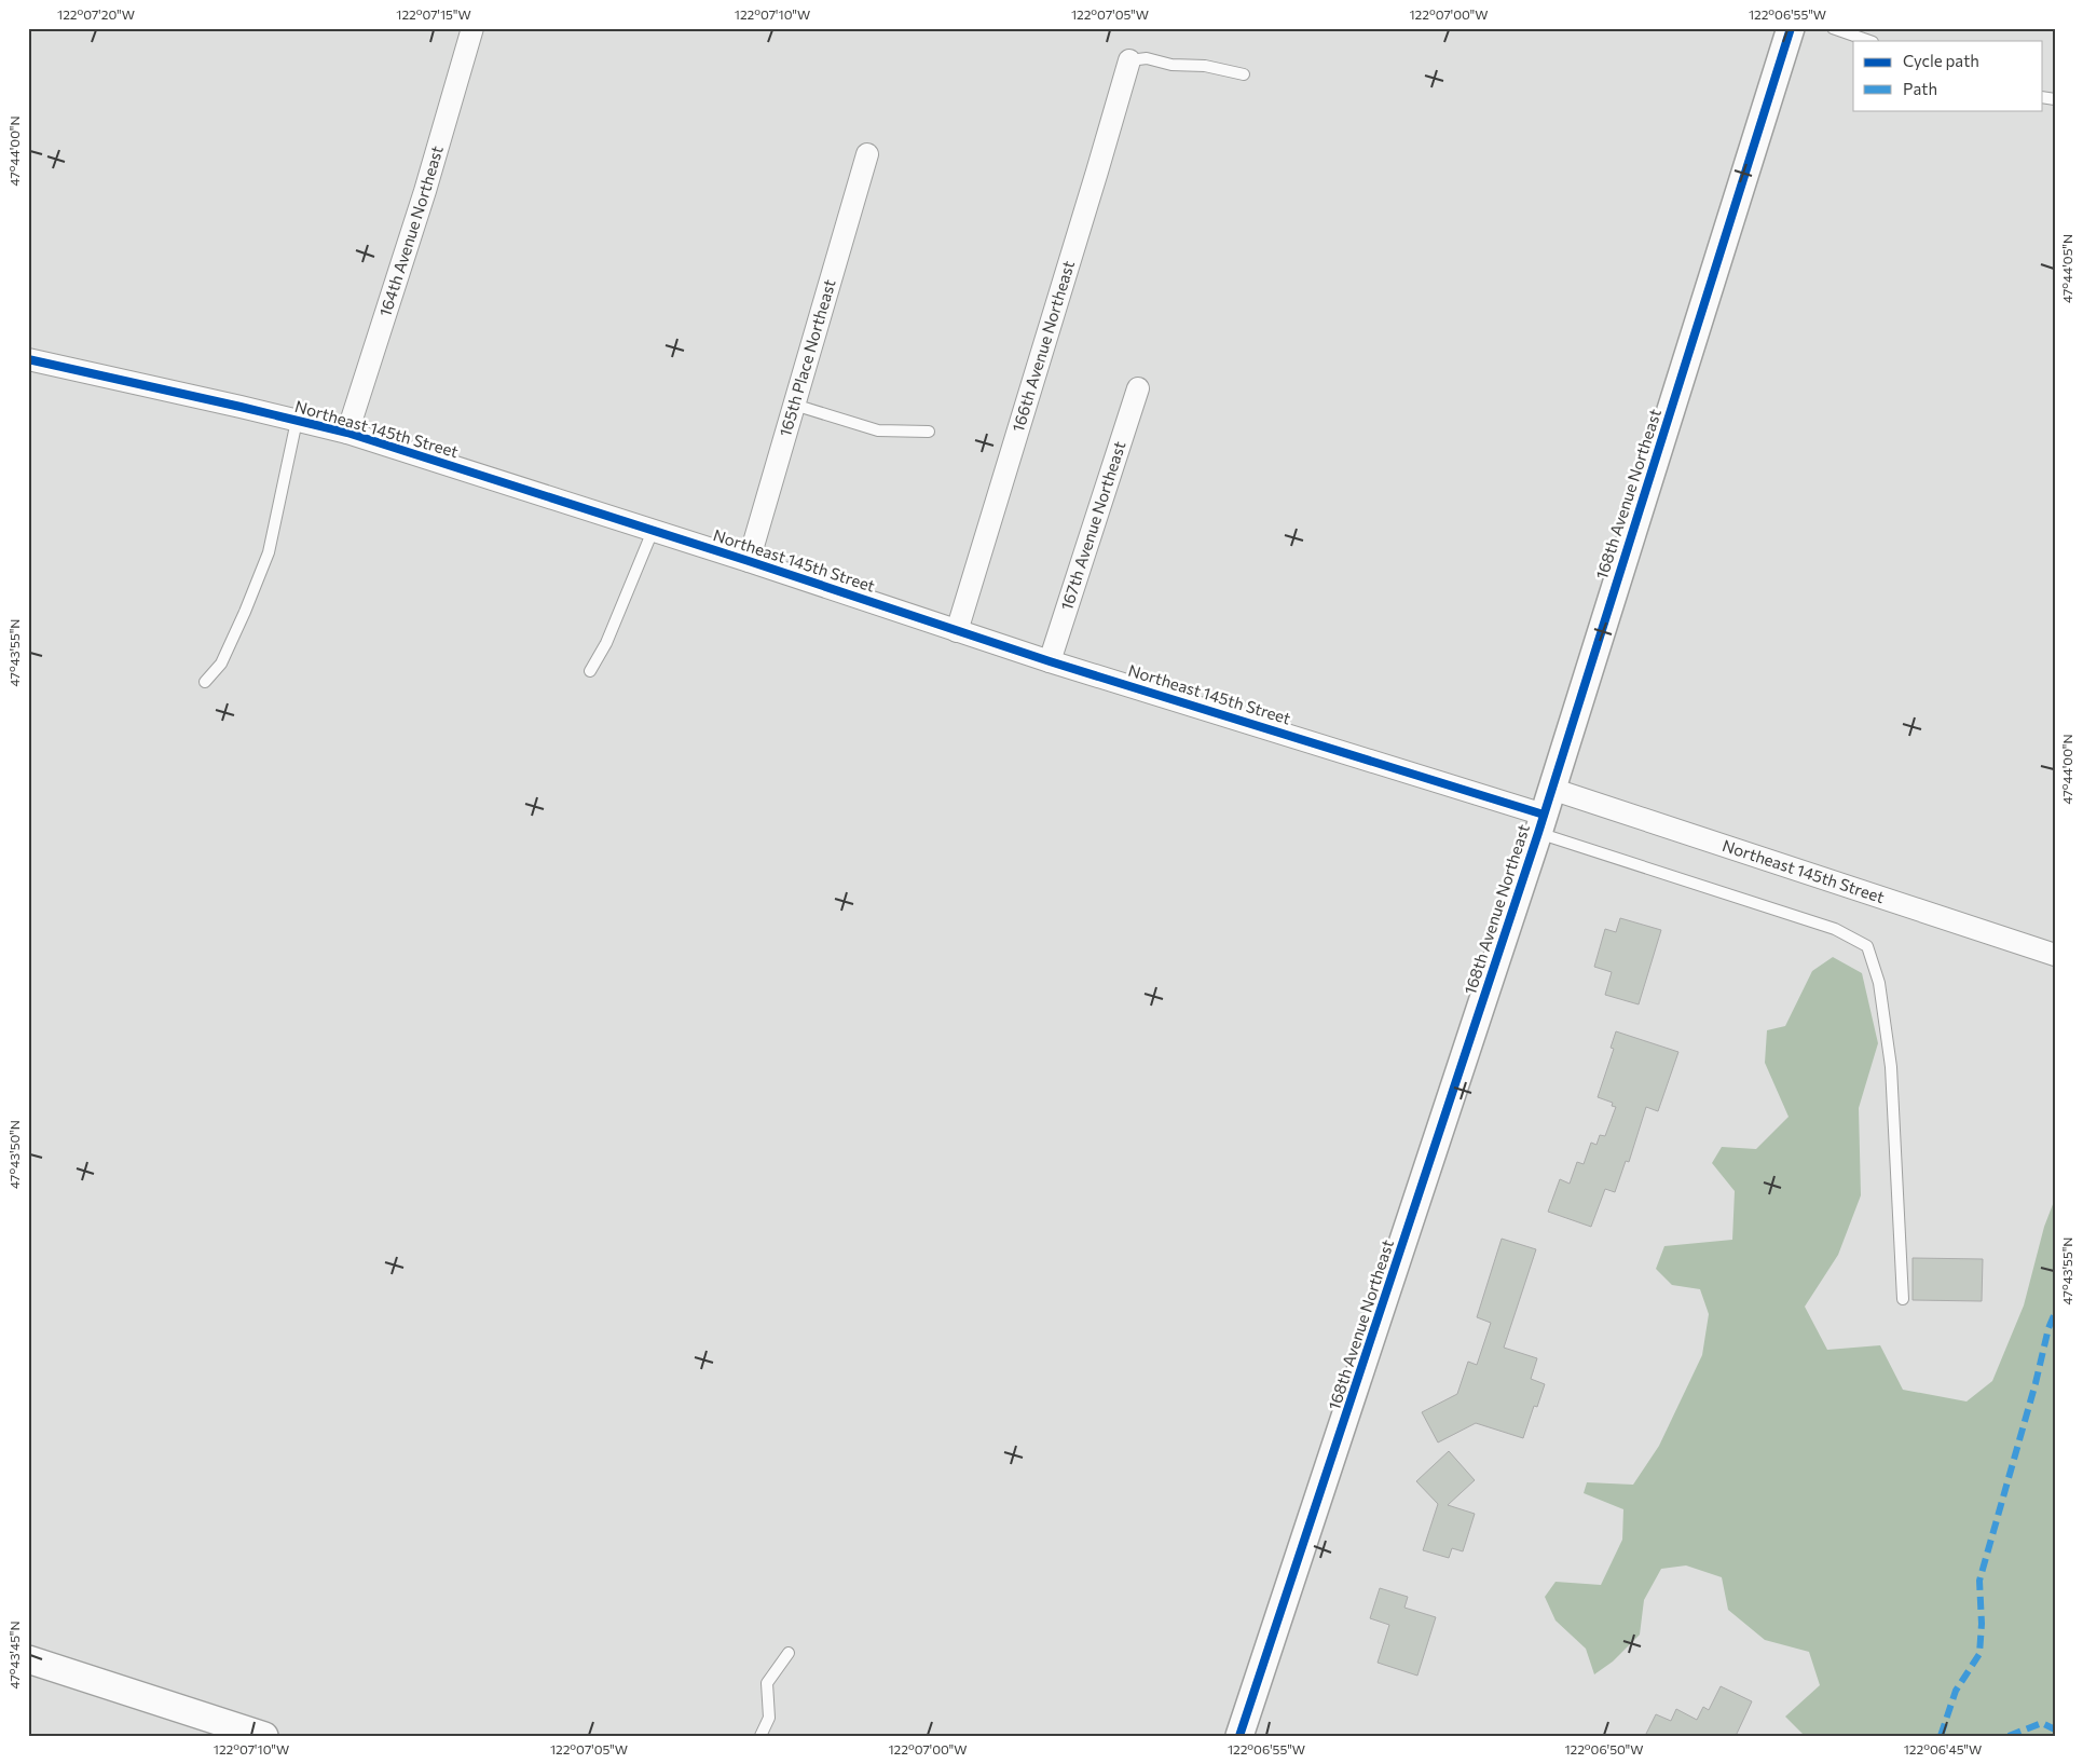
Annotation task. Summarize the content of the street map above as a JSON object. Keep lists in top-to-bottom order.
{
  "streets": {
    "street": [
      "164th Avenue Northeast",
      "166th Avenue Northeast",
      "165th Place Northeast",
      "Northeast 145th Street",
      "168th Avenue Northeast",
      "167th Avenue Northeast"
    ]
  },
  "crossings": [
    ["164th Avenue Northeast", "Northeast 145th Street"],
    ["166th Avenue Northeast", "Northeast 145th Street"],
    ["165th Place Northeast", "Northeast 145th Street"],
    ["Northeast 145th Street", "168th Avenue Northeast"],
    ["Northeast 145th Street", "167th Avenue Northeast"]
  ],
  "legend": ["Cycle path", "Path"],
  "coordinates": [
    "122°07'20\"W",
    "122°07'15\"W",
    "122°07'10\"W",
    "122°07'05\"W",
    "122°07'00\"W",
    "122°06'55\"W",
    "47°44'00\"N",
    "47°44'05\"N",
    "47°43'55\"N",
    "47°43'50\"N",
    "47°43'45\"N",
    "122°06'50\"W",
    "122°06'45\"W"
  ]
}
